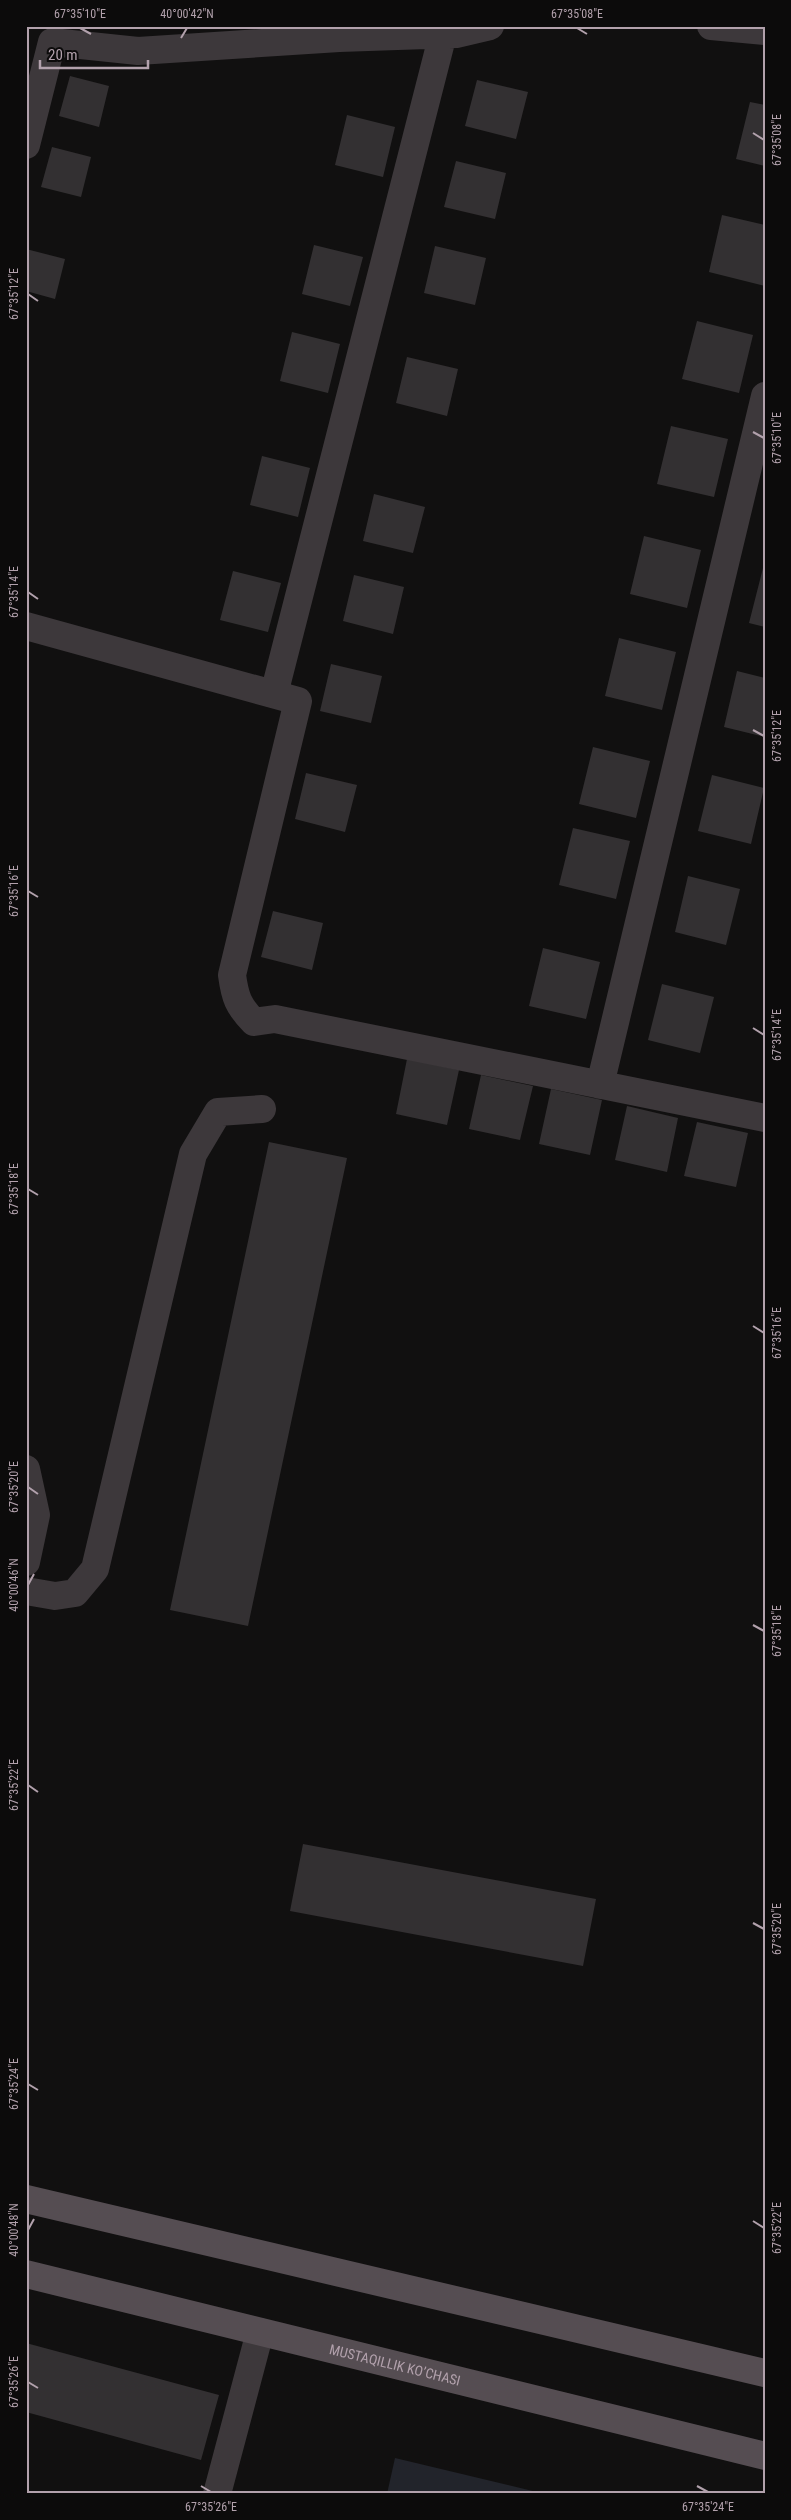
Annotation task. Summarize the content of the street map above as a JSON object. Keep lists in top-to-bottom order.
{
  "streets": {
    "main road": ["MUSTAQILLIK KO’CHASI"]
  },
  "scale_bar": "20 m",
  "coordinates": [
    "67°35'10\"E",
    "40°00'42\"N",
    "67°35'08\"E",
    "67°35'12\"E",
    "67°35'14\"E",
    "67°35'16\"E",
    "67°35'18\"E",
    "67°35'20\"E",
    "40°00'46\"N",
    "67°35'22\"E",
    "67°35'24\"E",
    "40°00'48\"N",
    "67°35'26\"E"
  ]
}
